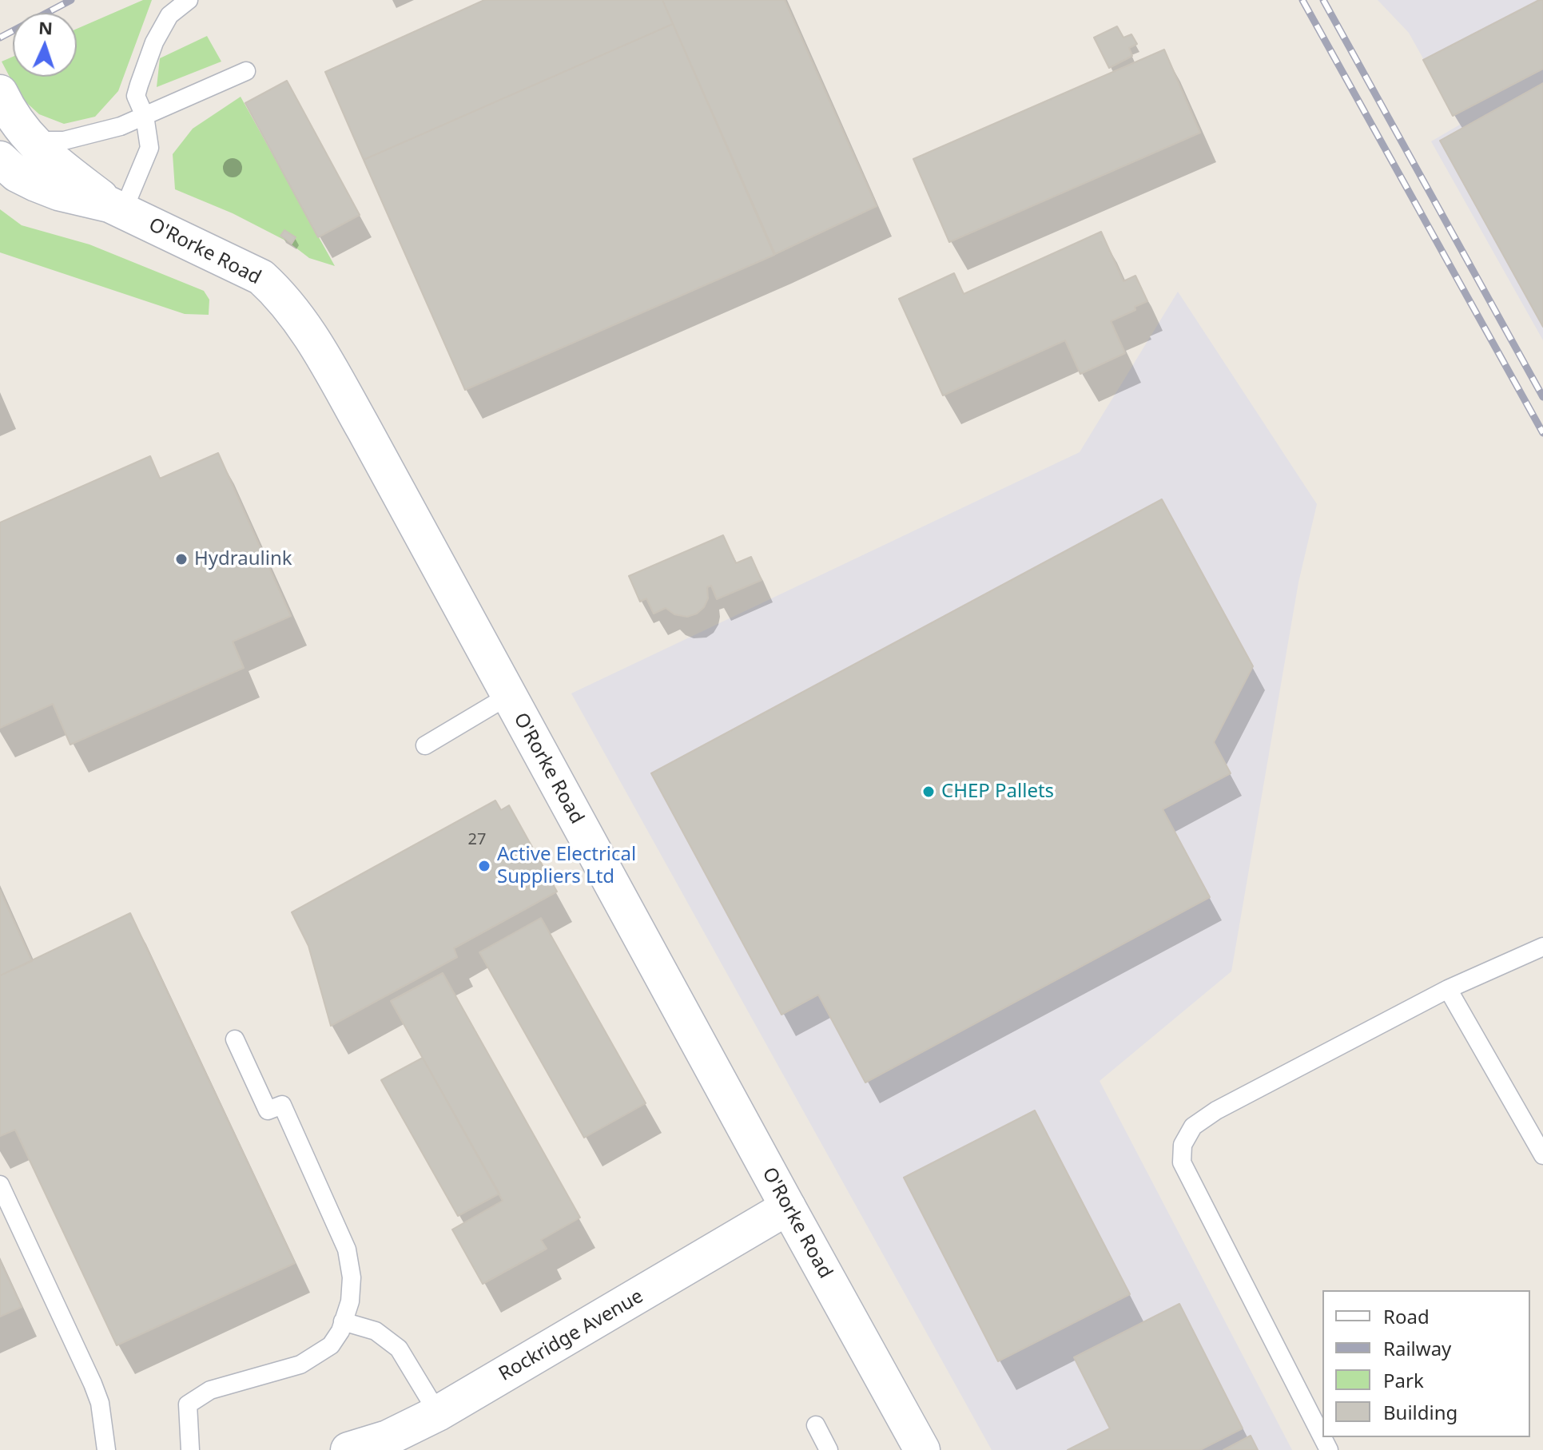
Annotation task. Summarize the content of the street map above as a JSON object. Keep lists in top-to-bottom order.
{
  "streets": {
    "street": ["O'Rorke Road", "Rockridge Avenue"]
  },
  "crossings": [
    ["O'Rorke Road", "Rockridge Avenue"]
  ],
  "places": ["Hydraulink", "CHEP Pallets", "Active Electrical Suppliers Ltd"],
  "house_numbers": ["27"],
  "legend": [
    "Road",
    "Railway",
    "Park",
    "Building"
  ],
  "north": "top"
}
